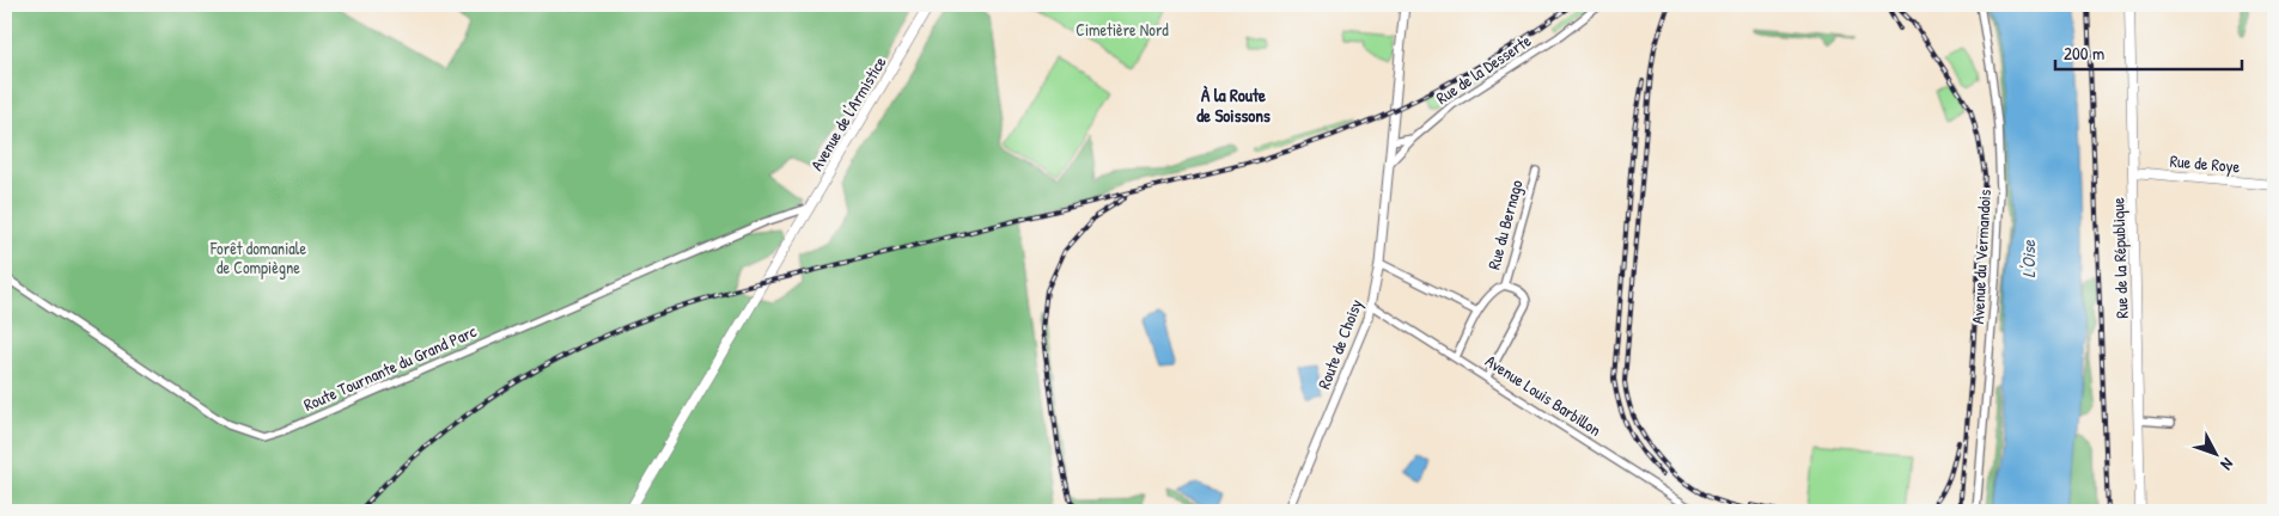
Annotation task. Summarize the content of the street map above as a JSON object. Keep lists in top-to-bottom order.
{
  "streets": {
    "main road": ["Avenue de l'Armistice", "Rue de Roye", "Rue de la République"],
    "street": [
      "Rue de la Desserte",
      "Rue du Bernago",
      "Avenue du Vermandois",
      "Route de Choisy",
      "Route Tournante du Grand Parc",
      "Avenue Louis Barbillon"
    ]
  },
  "crossings": [
    ["Rue de la Desserte", "Route de Choisy"],
    ["Avenue de l'Armistice", "Route Tournante du Grand Parc"],
    ["Rue de Roye", "Rue de la République"],
    ["Rue du Bernago", "Avenue Louis Barbillon"],
    ["Route de Choisy", "Avenue Louis Barbillon"]
  ],
  "districts": ["À la Route de Soissons"],
  "water": ["L'Oise"],
  "parks": ["Cimetière Nord", "Forêt domaniale de Compiègne"],
  "scale_bar": "200 m",
  "north": "bottom right"
}
